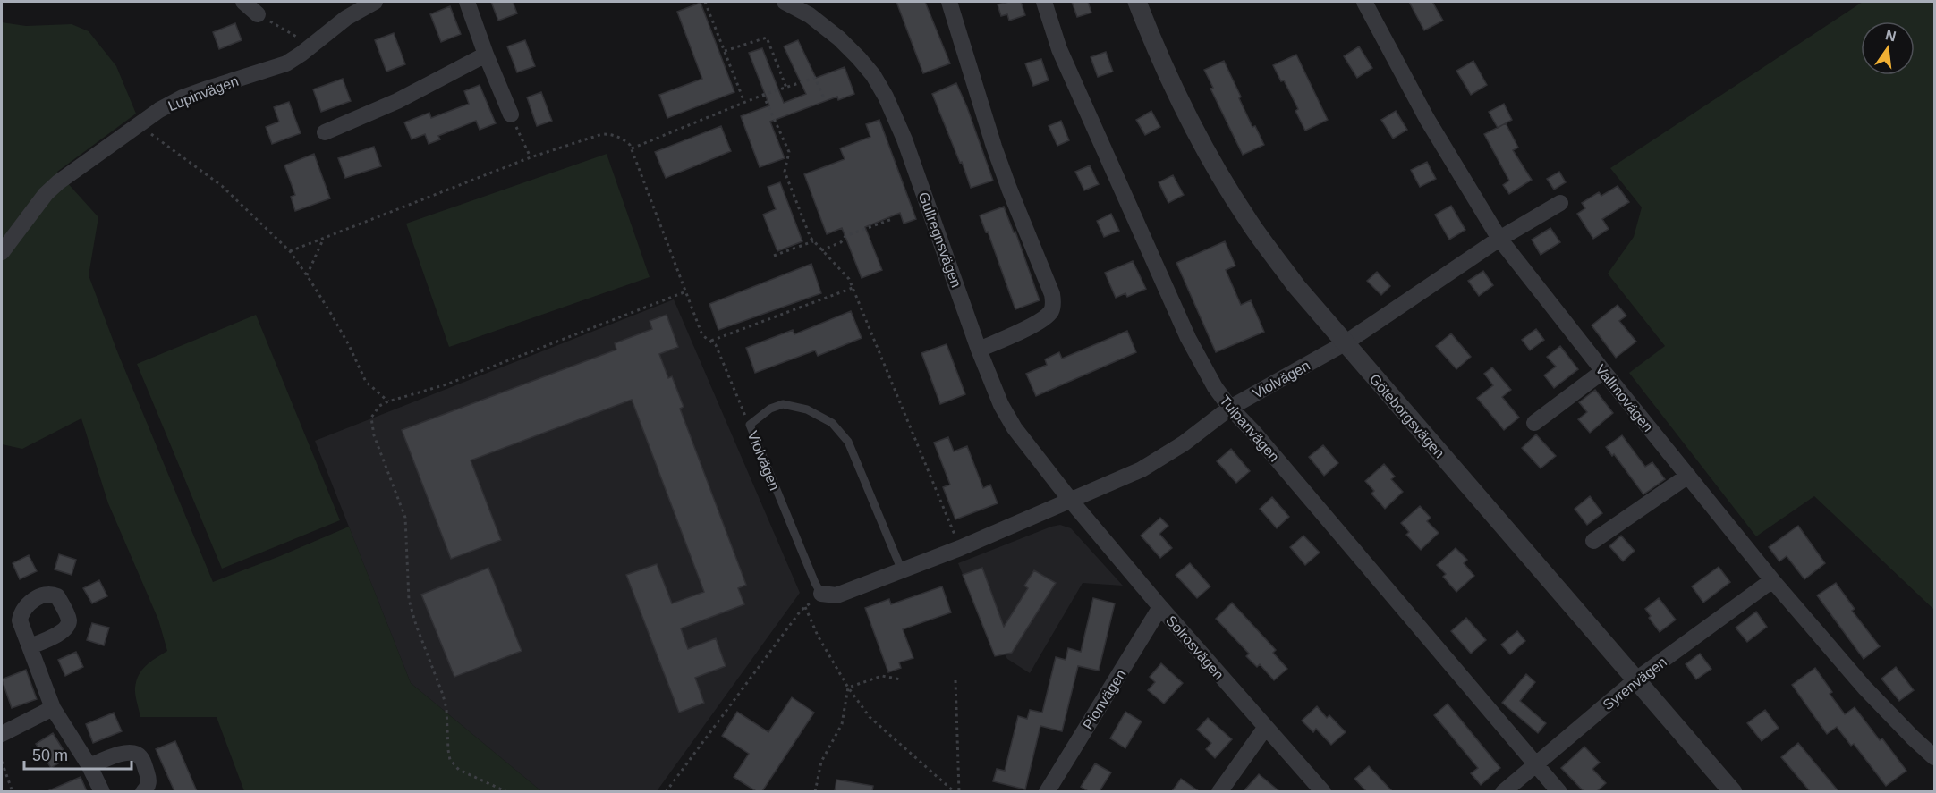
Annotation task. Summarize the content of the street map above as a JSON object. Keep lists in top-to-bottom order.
{
  "streets": {
    "street": [
      "Lupinvägen",
      "Gullregnsvägen",
      "Violvägen",
      "Vallmovägen",
      "Göteborgsvägen",
      "Tulpanvägen",
      "Solrosvägen",
      "Syrenvägen",
      "Pionvägen"
    ]
  },
  "crossings": [
    ["Gullregnsvägen", "Violvägen"],
    ["Gullregnsvägen", "Solrosvägen"],
    ["Violvägen", "Vallmovägen"],
    ["Violvägen", "Göteborgsvägen"],
    ["Violvägen", "Tulpanvägen"],
    ["Violvägen", "Solrosvägen"],
    ["Vallmovägen", "Syrenvägen"],
    ["Göteborgsvägen", "Syrenvägen"],
    ["Tulpanvägen", "Syrenvägen"],
    ["Solrosvägen", "Pionvägen"]
  ],
  "scale_bar": "50 m",
  "north": "top"
}
